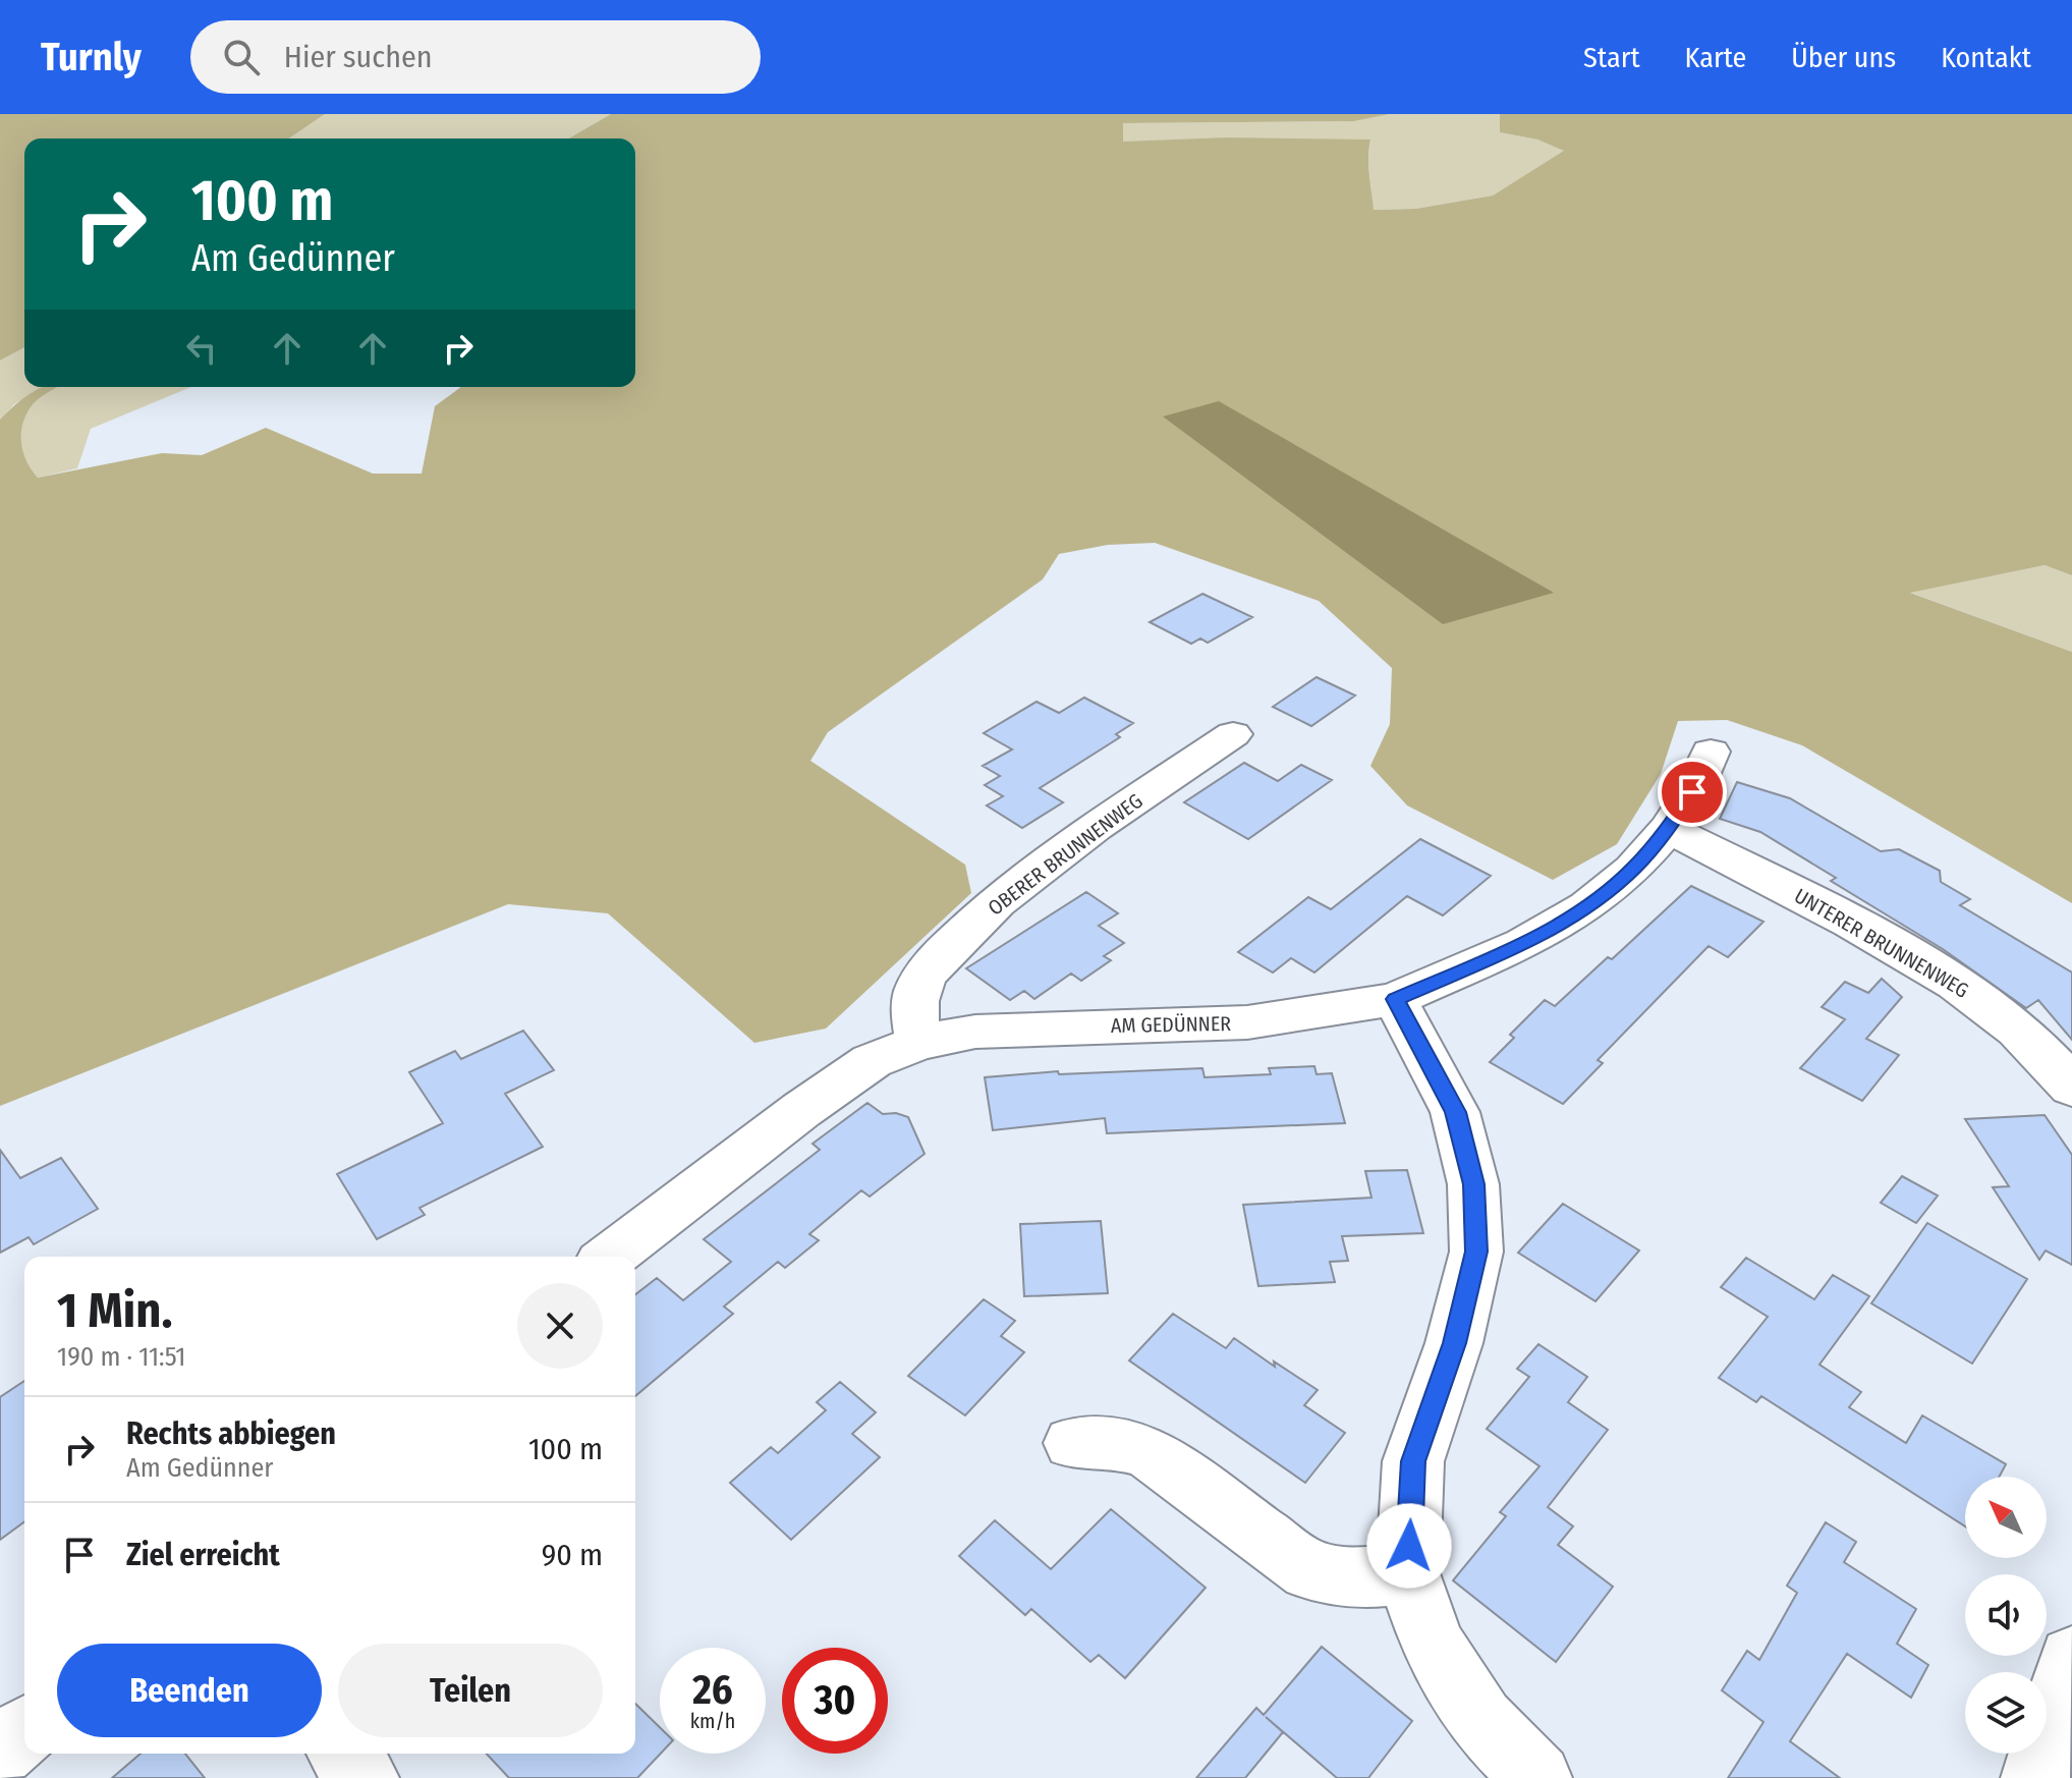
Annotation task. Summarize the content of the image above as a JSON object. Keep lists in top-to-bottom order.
{
  "streets": {
    "street": ["OBERER BRUNNENWEG", "UNTERER BRUNNENWEG", "AM GEDÜNNER"]
  },
  "crossings": [
    ["OBERER BRUNNENWEG", "AM GEDÜNNER"],
    ["UNTERER BRUNNENWEG", "AM GEDÜNNER"]
  ],
  "north": "top left",
  "page": {
    "header": "Turnly",
    "search": "Hier suchen",
    "nav": [
      "Start",
      "Karte",
      "Über uns",
      "Kontakt"
    ],
    "turn": ["100 m", "Am Gedünner"],
    "heading": ["1 Min.", "190 m · 11:51"],
    "list": [
      {
        "name": "Rechts abbiegen",
        "note": "Am Gedünner",
        "value": "100 m"
      },
      {
        "name": "Ziel erreicht",
        "value": "90 m"
      }
    ],
    "buttons": ["Beenden", "Teilen"],
    "speed": "26 km/h",
    "limit": "30"
  }
}
